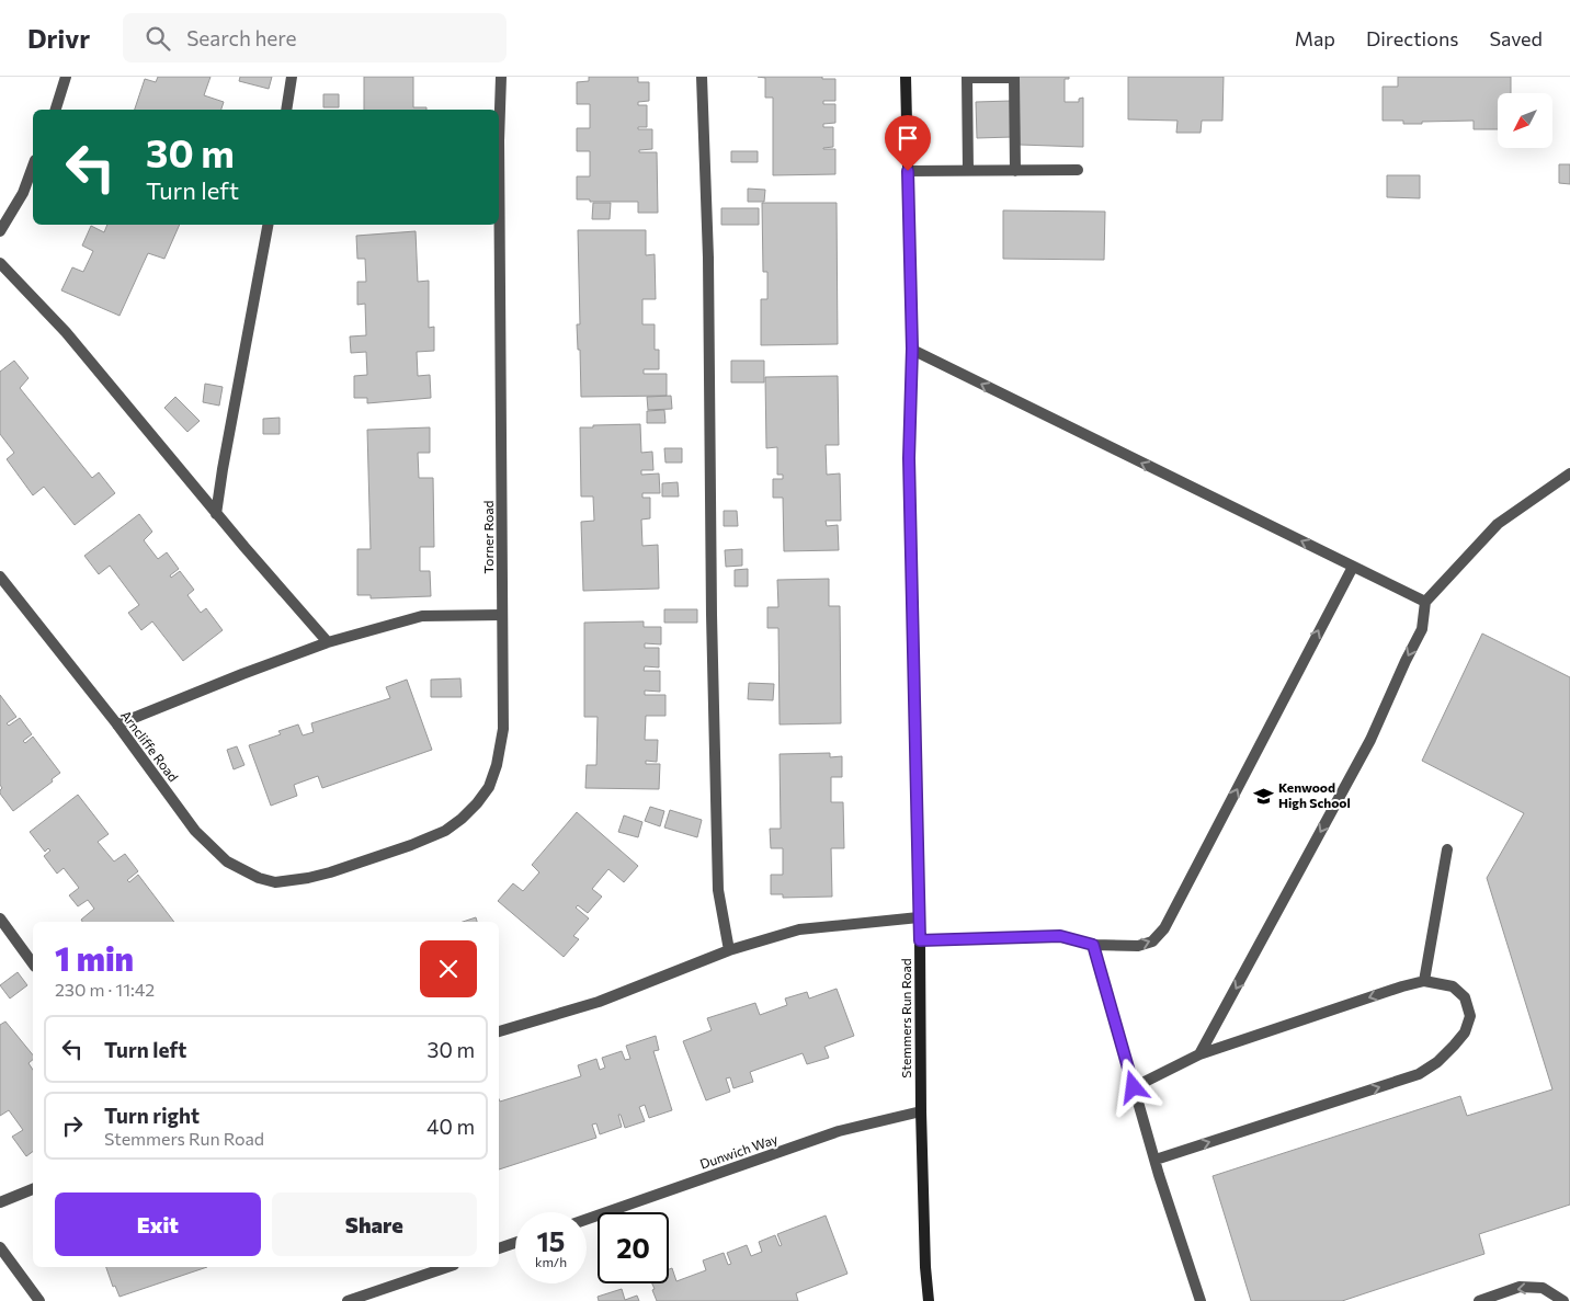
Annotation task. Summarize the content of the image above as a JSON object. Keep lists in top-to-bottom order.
{
  "streets": {
    "main road": ["Stemmers Run Road"],
    "street": ["Torner Road", "Arncliffe Road", "Dunwich Way"]
  },
  "crossings": [
    ["Torner Road", "Arncliffe Road"],
    ["Stemmers Run Road", "Dunwich Way"]
  ],
  "places": {
    "school or university": ["Kenwood High School"]
  },
  "north": "bottom left",
  "page": {
    "header": "Drivr",
    "search": "Search here",
    "nav": ["Map", "Directions", "Saved"],
    "turn": ["30 m", "Turn left"],
    "heading": ["1 min", "230 m · 11:42"],
    "list": [
      {
        "name": "Turn left",
        "value": "30 m"
      },
      {
        "name": "Turn right",
        "note": "Stemmers Run Road",
        "value": "40 m"
      }
    ],
    "buttons": ["Exit", "Share"],
    "speed": "15 km/h",
    "limit": "20"
  }
}
